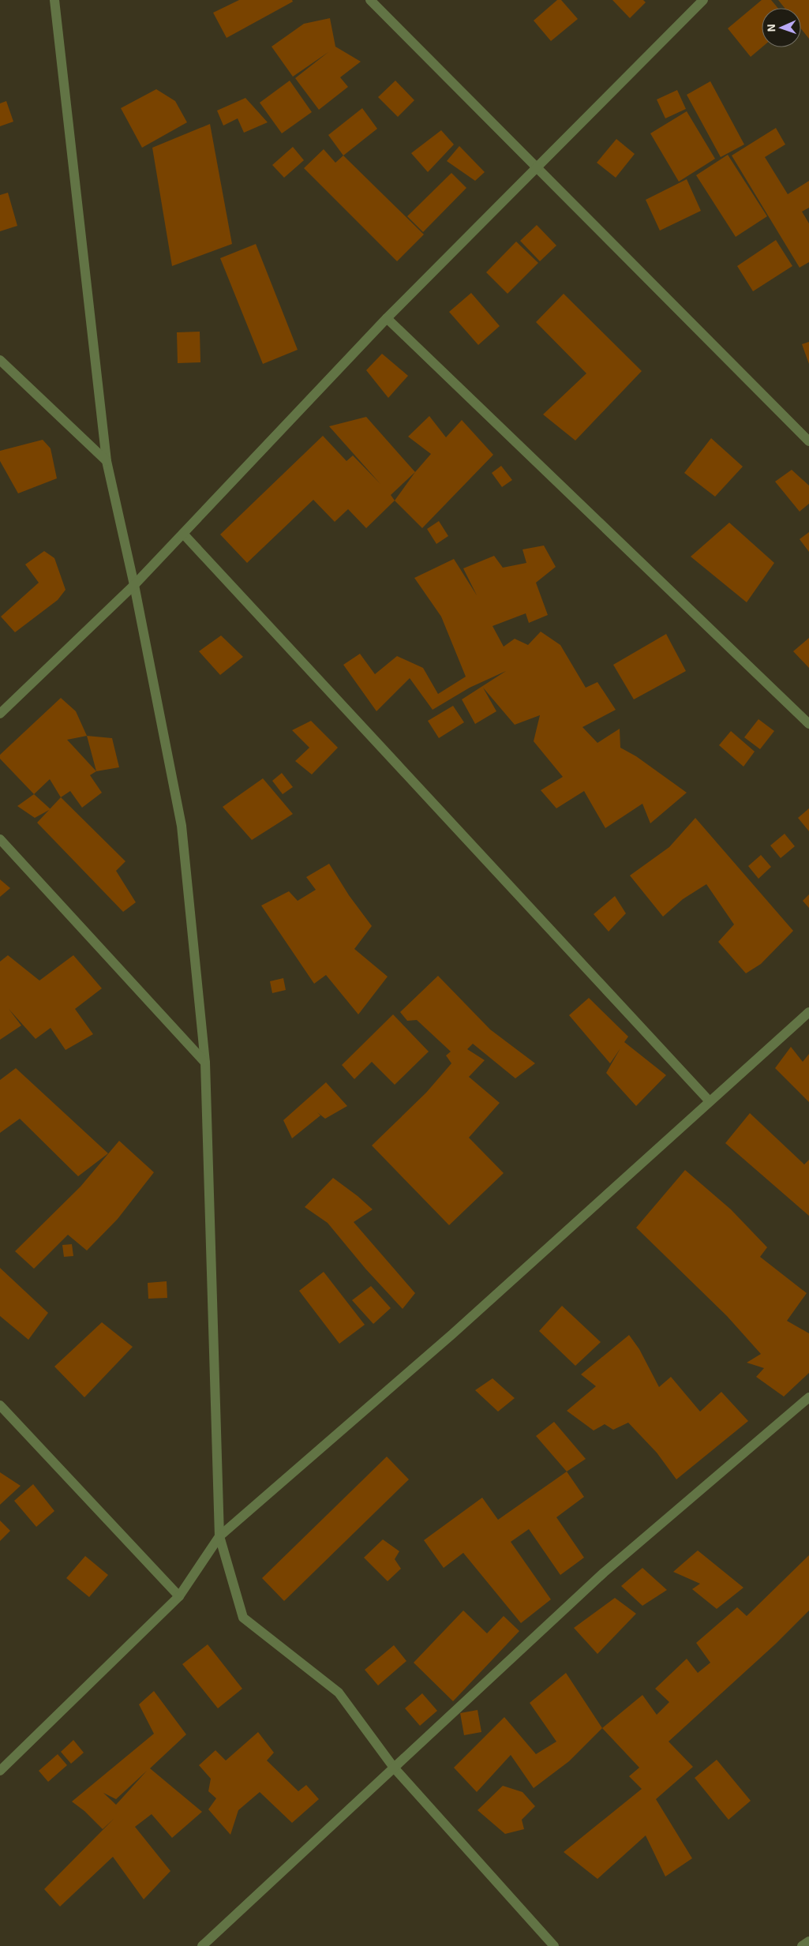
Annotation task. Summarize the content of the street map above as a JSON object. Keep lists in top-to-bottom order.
{
  "north": "left"
}
